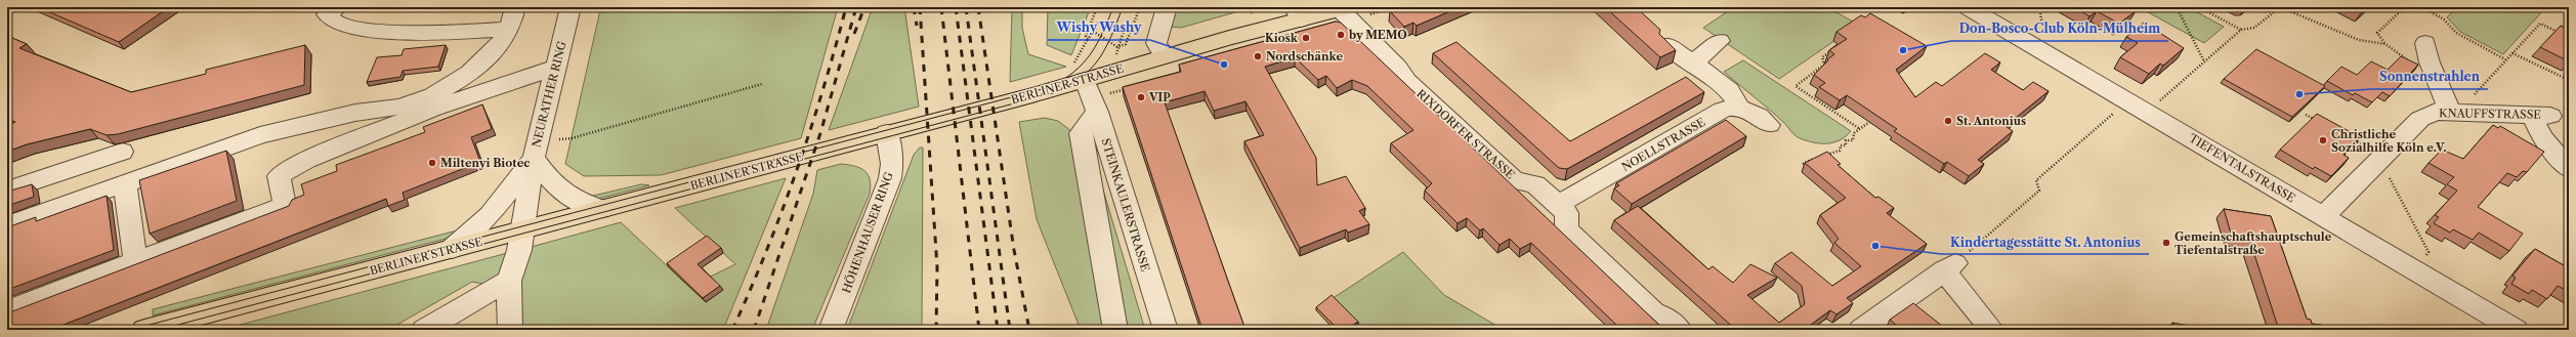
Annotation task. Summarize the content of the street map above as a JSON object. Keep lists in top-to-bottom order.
{
  "streets": {
    "main road": ["BERLINER STRASSE"],
    "street": [
      "NEURATHER RING",
      "KNAUFFSTRASSE",
      "RIXDORFER STRASSE",
      "NOELLSTRASSE",
      "TIEFENTALSTRASSE",
      "STEINKAULERSTRASSE",
      "HÖHENHAUSER RING"
    ]
  },
  "crossings": [
    ["BERLINER STRASSE", "NEURATHER RING"],
    ["BERLINER STRASSE", "RIXDORFER STRASSE"],
    ["BERLINER STRASSE", "STEINKAULERSTRASSE"],
    ["BERLINER STRASSE", "HÖHENHAUSER RING"],
    ["KNAUFFSTRASSE", "TIEFENTALSTRASSE"],
    ["RIXDORFER STRASSE", "NOELLSTRASSE"]
  ],
  "places": [
    "by MEMO",
    "Kiosk",
    "Don-Bosco-Club Köln-Mülheim",
    "Nordschänke",
    "Wishy Washy",
    "Sonnenstrahlen",
    "VIP",
    "St. Antonius",
    "Christliche Sozialhilfe Köln e.V.",
    "Miltenyi Biotec",
    "Gemeinschaftshauptschule Tiefentalstraße",
    "Kindertagesstätte St. Antonius"
  ]
}
